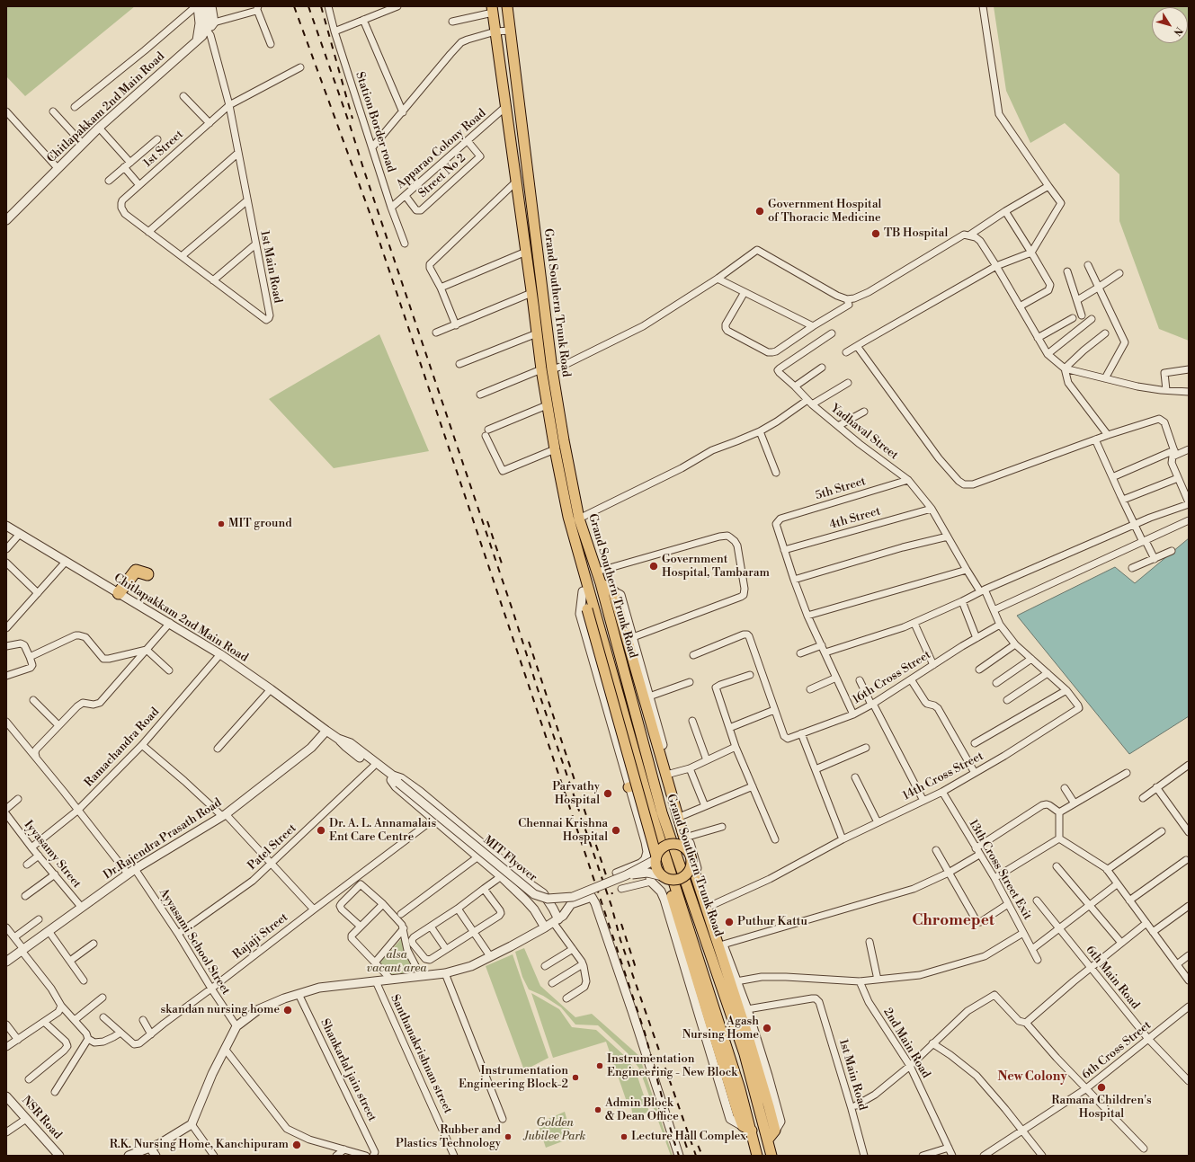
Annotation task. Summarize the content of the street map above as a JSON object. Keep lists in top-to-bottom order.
{
  "streets": {
    "main road": ["Grand Southern Trunk Road"],
    "street": [
      "Chitlapakkam 2nd Main Road",
      "Station Border road",
      "1st Street",
      "Apparao Colony Road",
      "Street No 2",
      "1st Main Road",
      "Yadhaval Street",
      "5th Street",
      "4th Street",
      "16th Cross Street",
      "Ramachandra Road",
      "14th Cross Street",
      "Dr.Rajendra Prasath Road",
      "Patel Street",
      "Iyyasamy Street",
      "MIT Flyover",
      "13th Cross Street Exit",
      "Rajaji Street",
      "Ayyasami School Street",
      "6th Main Road",
      "2nd Main Road",
      "6th Cross Street",
      "Santhanakrishnan street",
      "Shankarlal jain street",
      "NSR Road"
    ]
  },
  "crossings": [
    ["Chitlapakkam 2nd Main Road", "1st Main Road"],
    ["Chitlapakkam 2nd Main Road", "Ramachandra Road"],
    ["Chitlapakkam 2nd Main Road", "Dr.Rajendra Prasath Road"],
    ["Station Border road", "Apparao Colony Road"],
    ["1st Street", "1st Main Road"],
    ["Apparao Colony Road", "Street No 2"],
    ["Apparao Colony Road", "Grand Southern Trunk Road"],
    ["Yadhaval Street", "5th Street"],
    ["Yadhaval Street", "4th Street"],
    ["Yadhaval Street", "14th Cross Street"],
    ["5th Street", "4th Street"],
    ["16th Cross Street", "14th Cross Street"],
    ["Ramachandra Road", "Iyyasamy Street"],
    ["14th Cross Street", "13th Cross Street Exit"],
    ["Dr.Rajendra Prasath Road", "Iyyasamy Street"],
    ["Dr.Rajendra Prasath Road", "Ayyasami School Street"],
    ["Patel Street", "Ayyasami School Street"],
    ["Rajaji Street", "Ayyasami School Street"],
    ["6th Main Road", "6th Cross Street"]
  ],
  "districts": ["Chromepet", "New Colony"],
  "parks": ["alsa vacant area", "Golden Jubilee Park"],
  "places": [
    "Government Hospital of Thoracic Medicine",
    "TB Hospital",
    "MIT ground",
    "Government Hospital, Tambaram",
    "Parvathy Hospital",
    "Dr. A. L. Annamalais Ent Care Centre",
    "Chennai Krishna Hospital",
    "Puthur Kattu",
    "skandan nursing home",
    "Agash Nursing Home",
    "Instrumentation Engineering - New Block",
    "Instrumentation Engineering Block-2",
    "Ramana Children's Hospital",
    "Admin Block & Dean Office",
    "Rubber and Plastics Technology",
    "Lecture Hall Complex",
    "R.K. Nursing Home, Kanchipuram"
  ],
  "north": "bottom right"
}
